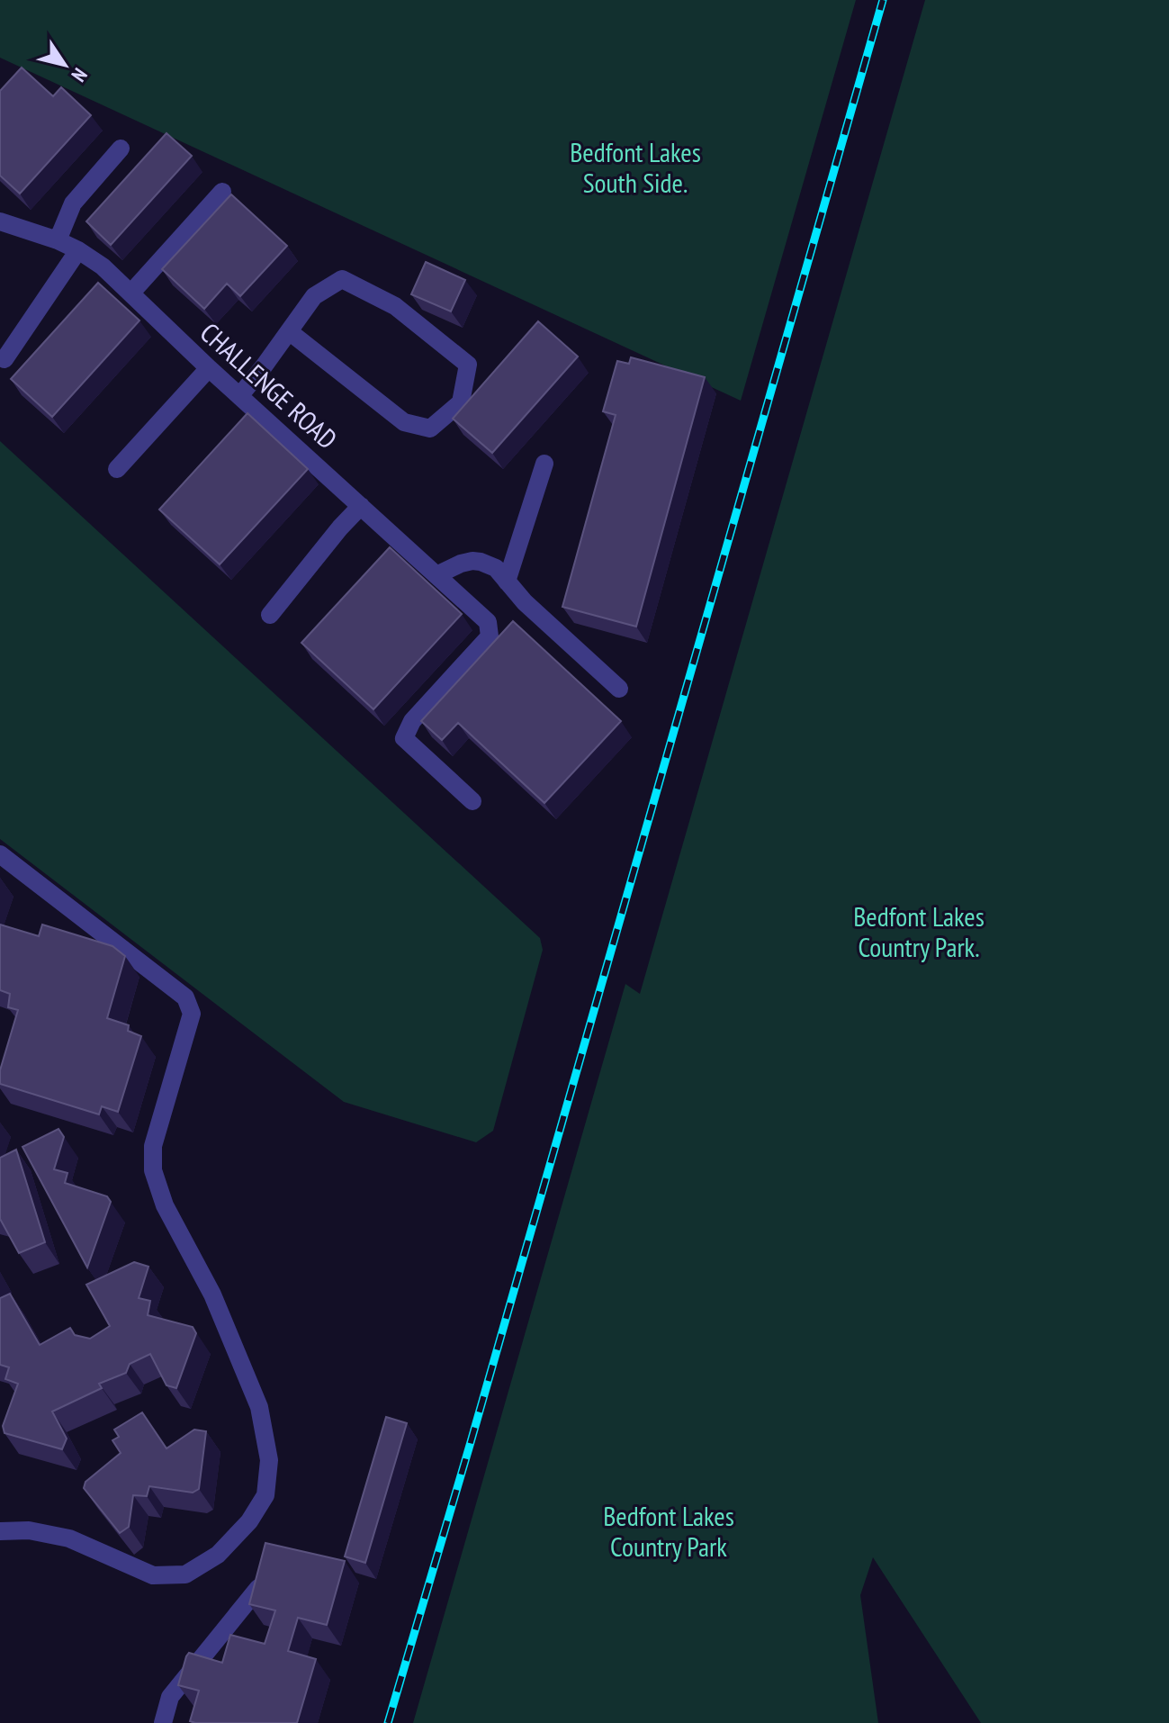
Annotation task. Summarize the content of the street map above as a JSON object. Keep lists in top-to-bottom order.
{
  "streets": {
    "street": ["CHALLENGE ROAD"]
  },
  "parks": ["Bedfont Lakes South Side.", "Bedfont Lakes Country Park.", "Bedfont Lakes Country Park"],
  "north": "bottom right"
}
